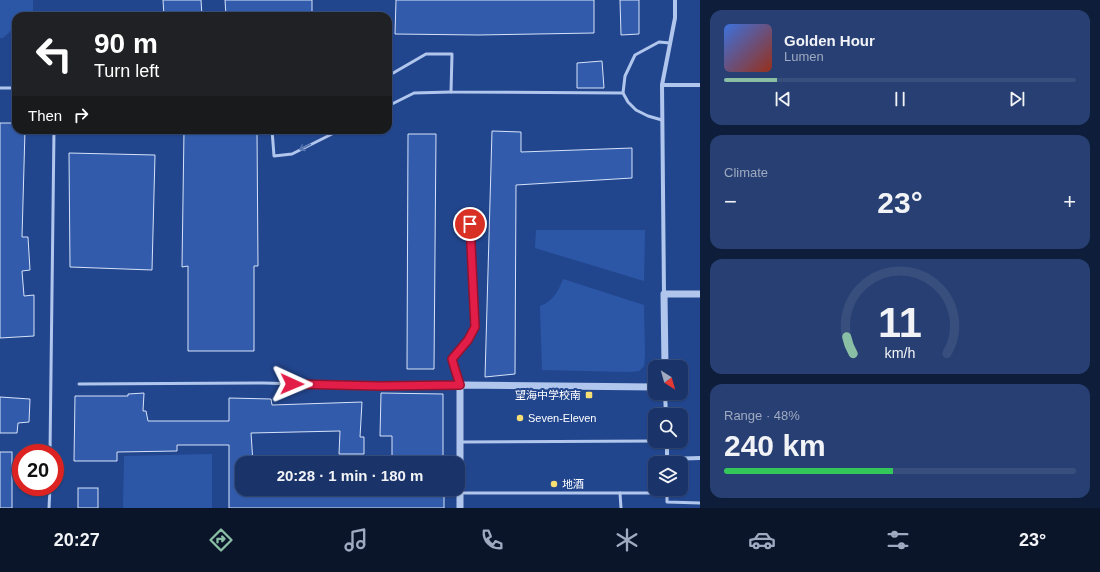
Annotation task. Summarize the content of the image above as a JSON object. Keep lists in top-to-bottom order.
{
  "places": {
    "transit": ["望海中学校南"],
    "other": ["Seven-Eleven", "地酒"]
  },
  "north": "bottom right",
  "page": {
    "turn": ["90 m", "Turn left"],
    "song": ["Golden Hour", "Lumen"],
    "then": "Then",
    "tile": [
      "Climate",
      ["Range · 48%", "240 km"]
    ],
    "heat": ["−", "23°", "+"],
    "limit": "20",
    "trip": "20:28 · 1 min · 180 m",
    "tabs": ["20:27", "23°"],
    "gauge": ["11", "km/h"]
  }
}
